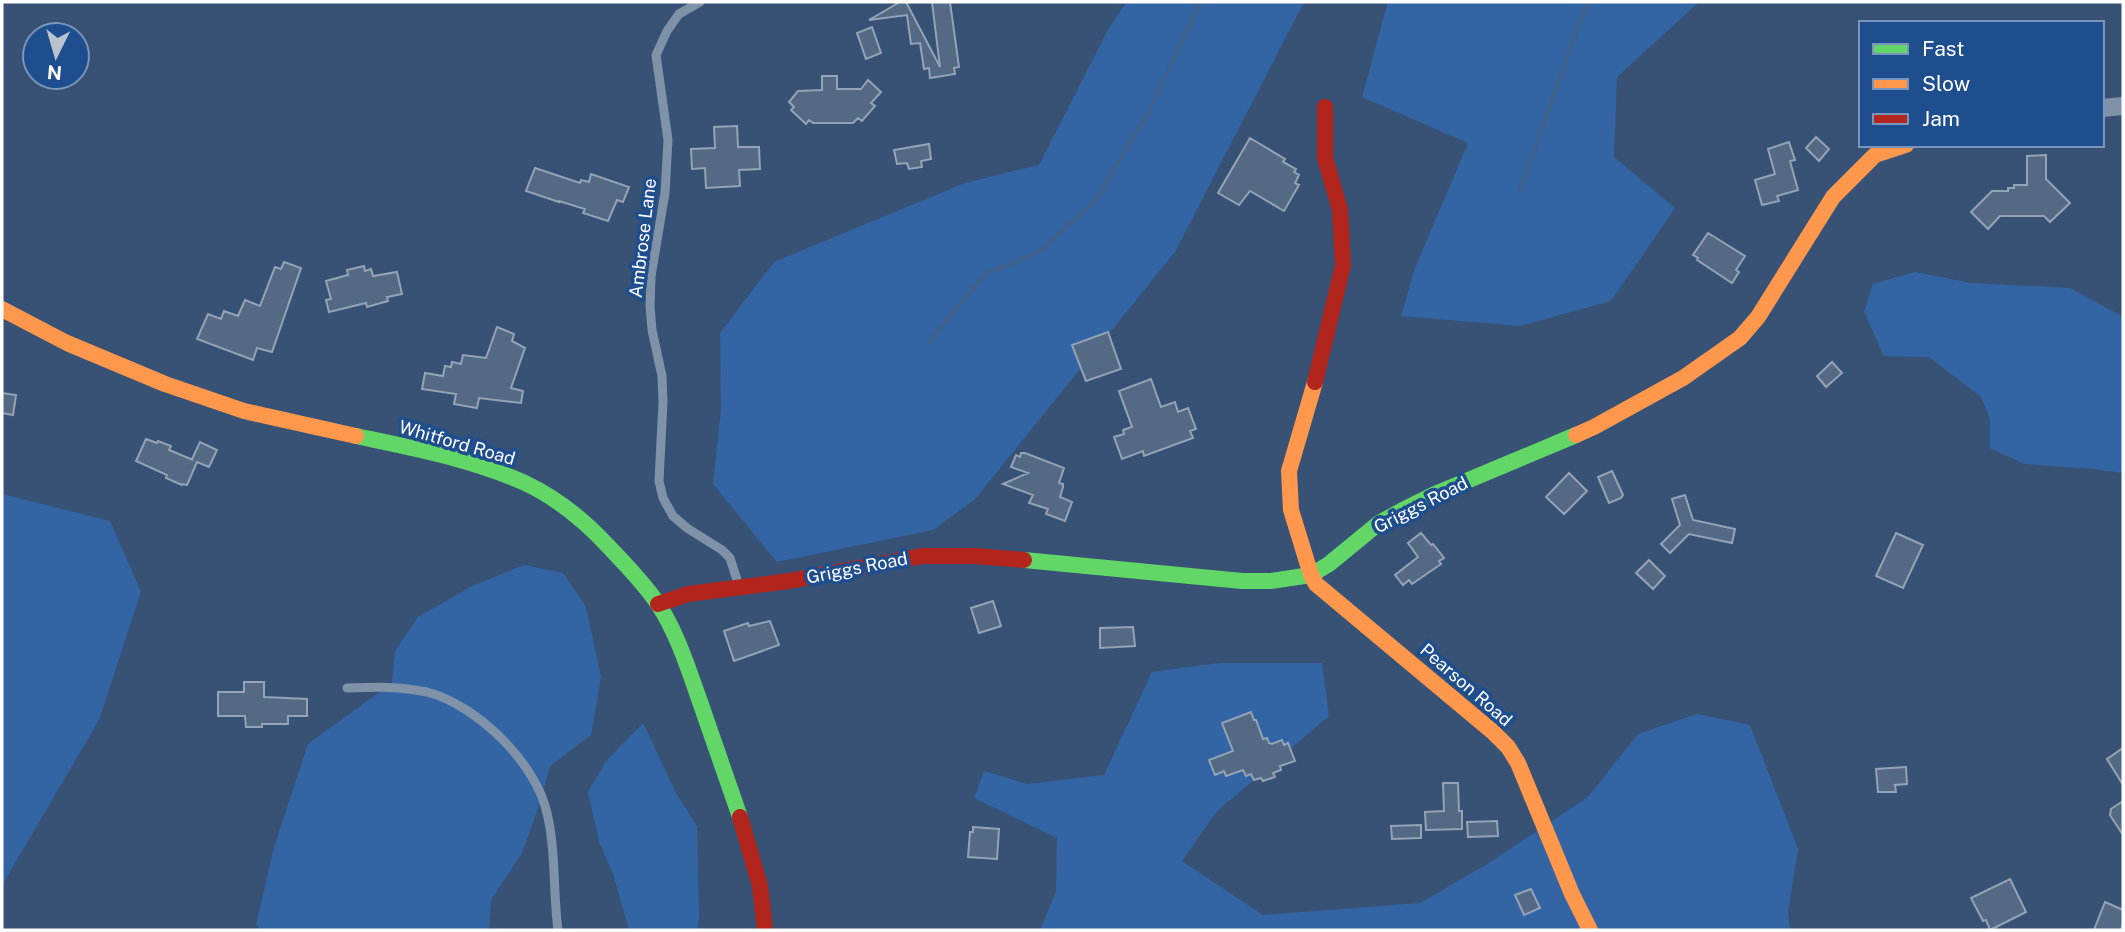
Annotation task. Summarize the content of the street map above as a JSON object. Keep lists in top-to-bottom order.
{
  "streets": {
    "street": ["Whitford Road", "Griggs Road", "Pearson Road"],
    "lane": ["Ambrose Lane"]
  },
  "crossings": [
    ["Ambrose Lane", "Griggs Road"],
    ["Whitford Road", "Griggs Road"],
    ["Griggs Road", "Pearson Road"]
  ],
  "legend": ["Fast", "Slow", "Jam"],
  "north": "bottom"
}
